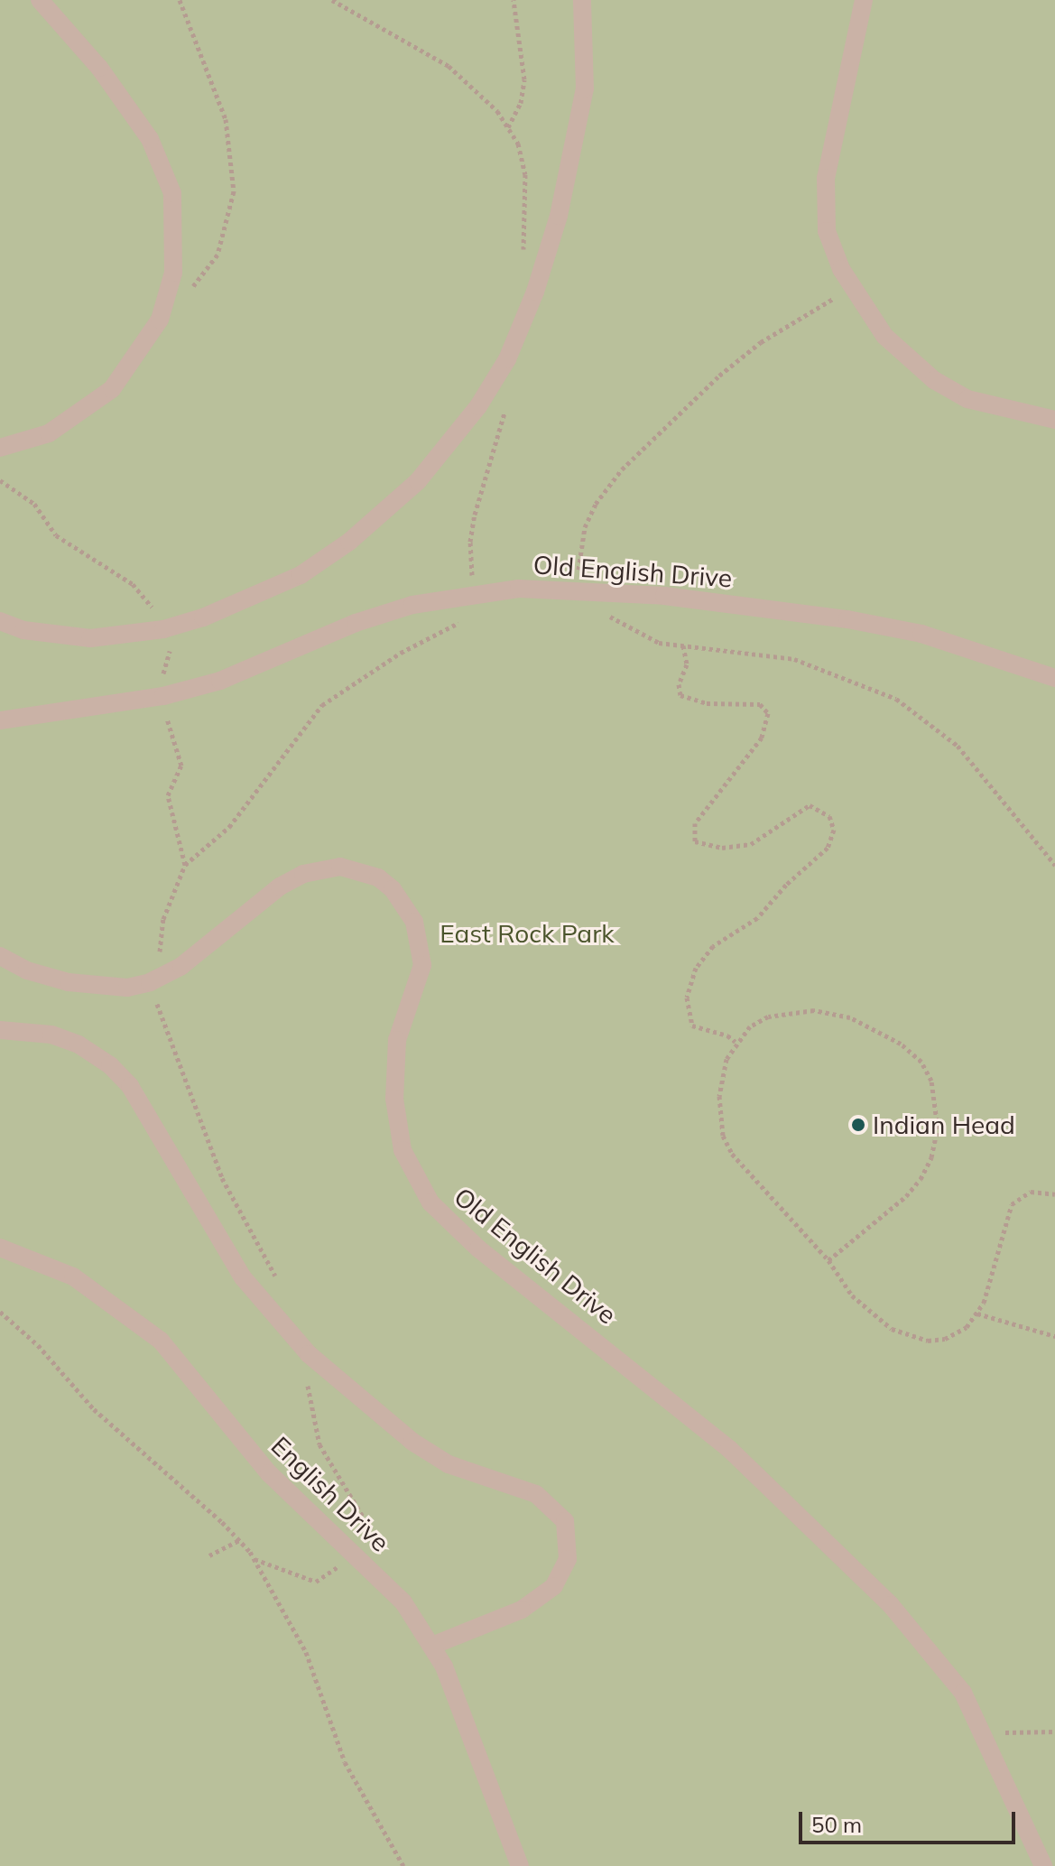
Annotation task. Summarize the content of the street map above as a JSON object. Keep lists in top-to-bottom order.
{
  "streets": {
    "street": ["Old English Drive", "English Drive"]
  },
  "parks": ["East Rock Park"],
  "places": ["Indian Head"],
  "scale_bar": "50 m"
}
